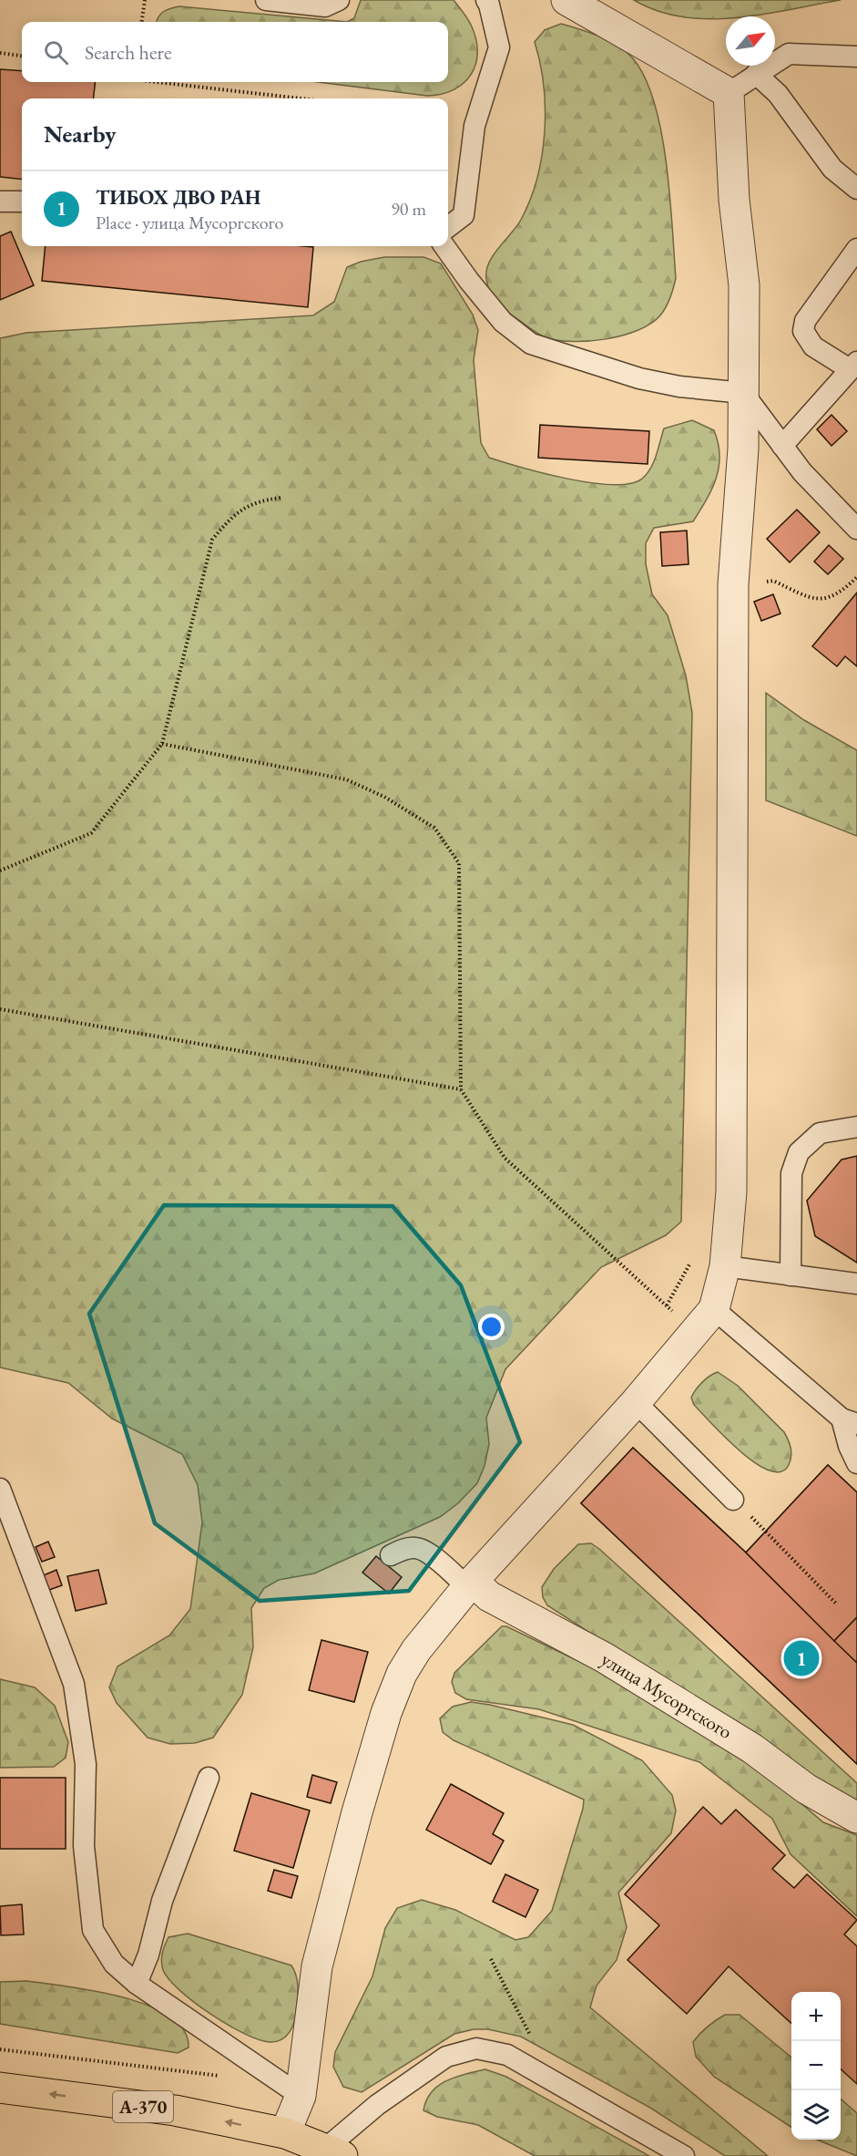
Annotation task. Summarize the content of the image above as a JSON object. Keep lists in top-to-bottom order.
{
  "streets": {
    "highway": ["А-370"],
    "street": ["улица Мусоргского"]
  },
  "north": "top right",
  "page": {
    "search": "Search here",
    "heading": "Nearby",
    "list": [
      {
        "mark": "1",
        "name": "ТИБОХ ДВО РАН",
        "note": "Place · улица Мусоргского",
        "value": "90 m"
      }
    ],
    "pins": "1",
    "map_buttons": ["+", "−"]
  }
}
